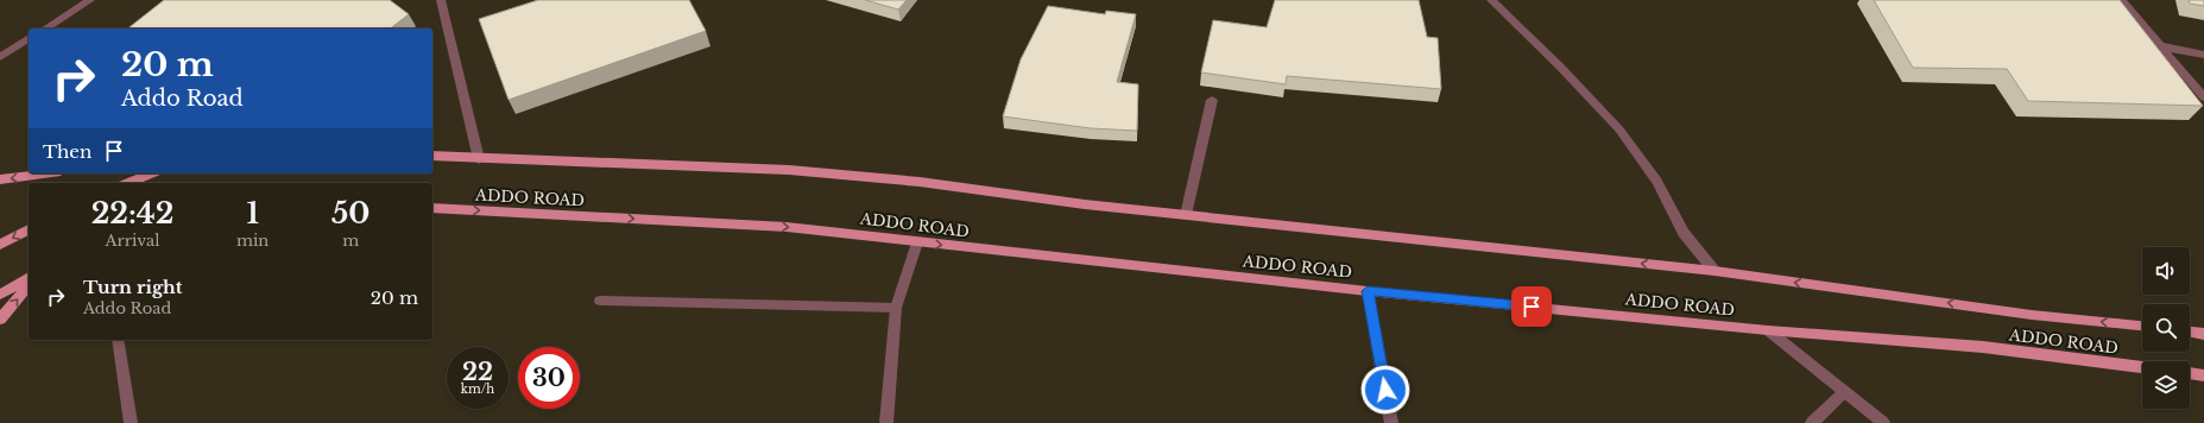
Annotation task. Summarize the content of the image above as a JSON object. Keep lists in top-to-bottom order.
{
  "streets": {
    "main road": ["ADDO ROAD"]
  },
  "page": {
    "turn": ["20 m", "Addo Road"],
    "then": "Then",
    "eta": [
      "22:42",
      "Arrival",
      "1",
      "min",
      "50",
      "m"
    ],
    "list": [
      {
        "name": "Turn right",
        "note": "Addo Road",
        "value": "20 m"
      }
    ],
    "speed": "22 km/h",
    "limit": "30"
  }
}
